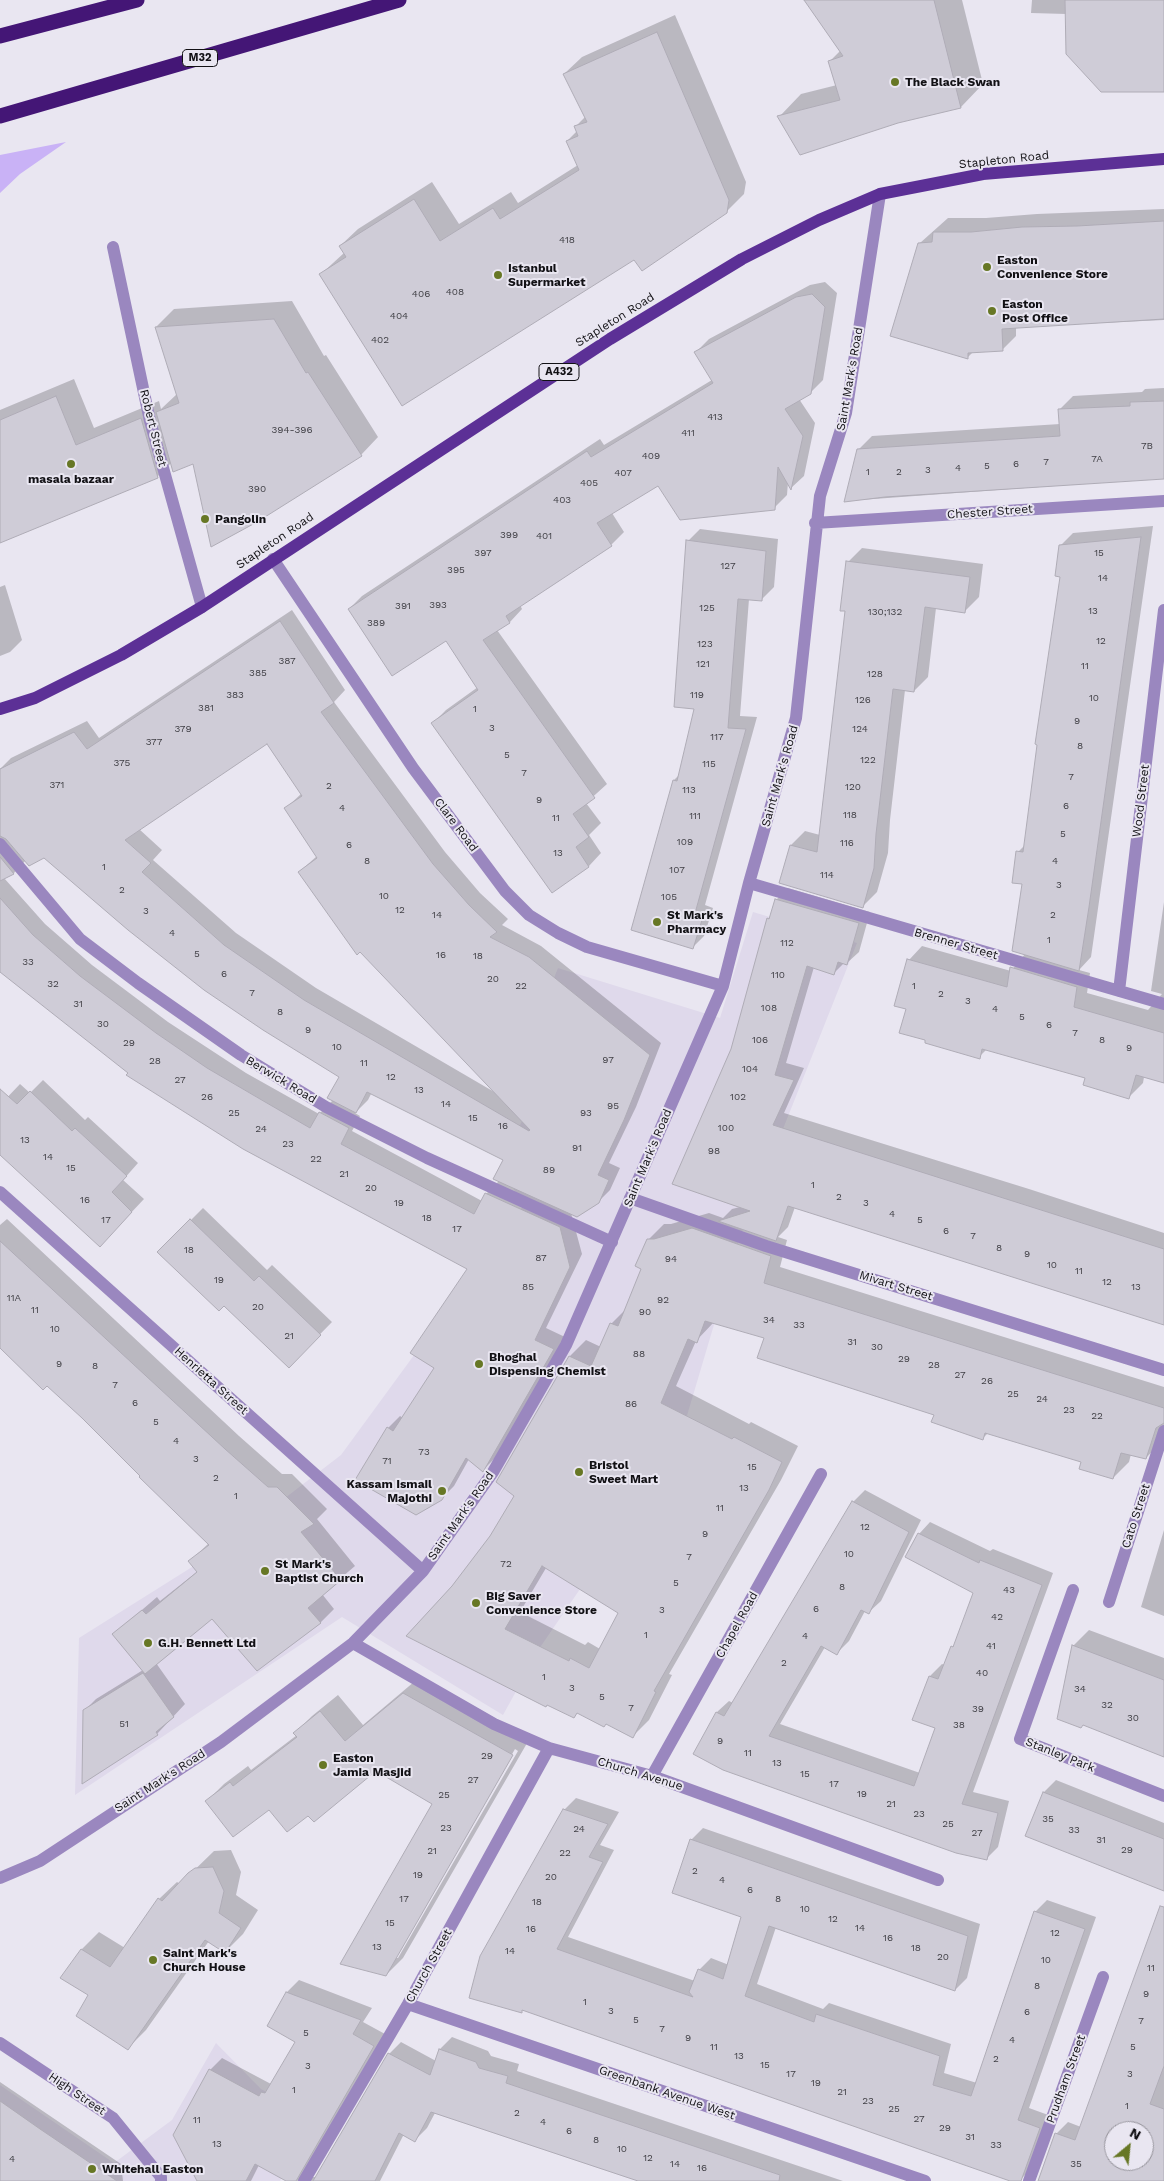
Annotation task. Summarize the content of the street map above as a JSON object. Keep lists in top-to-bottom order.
{
  "streets": {
    "highway": ["M32"],
    "main road": ["Stapleton Road", "A432"],
    "street": [
      "Saint Mark's Road",
      "Robert Street",
      "Chester Street",
      "Wood Street",
      "Clare Road",
      "Brenner Street",
      "Berwick Road",
      "Mivart Street",
      "Henrietta Street",
      "Cato Street",
      "Chapel Road",
      "Stanley Park",
      "Church Avenue",
      "Church Street",
      "Prudham Street",
      "Greenbank Avenue West",
      "High Street"
    ]
  },
  "crossings": [
    ["Stapleton Road", "Saint Mark's Road"],
    ["Stapleton Road", "Robert Street"],
    ["Stapleton Road", "Clare Road"],
    ["Saint Mark's Road", "Chester Street"],
    ["Saint Mark's Road", "Clare Road"],
    ["Saint Mark's Road", "Brenner Street"],
    ["Saint Mark's Road", "Berwick Road"],
    ["Saint Mark's Road", "Mivart Street"],
    ["Saint Mark's Road", "Henrietta Street"],
    ["Saint Mark's Road", "Church Avenue"],
    ["Wood Street", "Brenner Street"],
    ["Chapel Road", "Church Avenue"],
    ["Church Avenue", "Church Street"],
    ["Church Street", "Greenbank Avenue West"]
  ],
  "places": [
    "The Black Swan",
    "Easton Convenience Store",
    "Istanbul Supermarket",
    "Easton Post Office",
    "masala bazaar",
    "Pangolin",
    "St Mark's Pharmacy",
    "Bhoghal Dispensing Chemist",
    "Bristol Sweet Mart",
    "Kassam Ismail Majothi",
    "St Mark's Baptist Church",
    "Big Saver Convenience Store",
    "G.H. Bennett Ltd",
    "Easton Jamia Masjid",
    "Saint Mark's Church House",
    "Whitehall Easton"
  ],
  "house_numbers": [
    "418",
    "408",
    "406",
    "404",
    "402",
    "413",
    "394-396",
    "411",
    "7B",
    "409",
    "7A",
    "7",
    "6",
    "5",
    "4",
    "3",
    "1",
    "2",
    "407",
    "405",
    "390",
    "403",
    "399",
    "401",
    "397",
    "15",
    "127",
    "395",
    "14",
    "393",
    "391",
    "125",
    "13",
    "130;132",
    "389",
    "12",
    "123",
    "387",
    "121",
    "11",
    "385",
    "128",
    "383",
    "119",
    "10",
    "126",
    "381",
    "1",
    "9",
    "3",
    "379",
    "124",
    "117",
    "377",
    "8",
    "5",
    "122",
    "375",
    "115",
    "7",
    "7",
    "371",
    "2",
    "120",
    "113",
    "9",
    "6",
    "4",
    "118",
    "111",
    "11",
    "5",
    "109",
    "116",
    "6",
    "13",
    "8",
    "4",
    "1",
    "107",
    "114",
    "3",
    "2",
    "10",
    "105",
    "12",
    "3",
    "14",
    "2",
    "4",
    "1",
    "112",
    "5",
    "16",
    "18",
    "33",
    "6",
    "110",
    "20",
    "32",
    "22",
    "1",
    "7",
    "2",
    "3",
    "31",
    "108",
    "4",
    "8",
    "5",
    "30",
    "6",
    "9",
    "7",
    "106",
    "8",
    "29",
    "10",
    "9",
    "97",
    "28",
    "11",
    "104",
    "12",
    "27",
    "13",
    "26",
    "102",
    "14",
    "95",
    "25",
    "93",
    "15",
    "16",
    "100",
    "24",
    "13",
    "23",
    "91",
    "98",
    "14",
    "22",
    "15",
    "89",
    "21",
    "1",
    "20",
    "2",
    "16",
    "19",
    "3",
    "4",
    "18",
    "17",
    "5",
    "17",
    "6",
    "7",
    "8",
    "18",
    "9",
    "87",
    "94",
    "10",
    "11",
    "19",
    "12",
    "85",
    "13",
    "11A",
    "92",
    "20",
    "11",
    "90",
    "34",
    "33",
    "10",
    "21",
    "31",
    "30",
    "88",
    "29",
    "9",
    "28",
    "8",
    "27",
    "26",
    "7",
    "25",
    "24",
    "6",
    "86",
    "23",
    "22",
    "5",
    "4",
    "73",
    "3",
    "71",
    "15",
    "2",
    "13",
    "1",
    "11",
    "12",
    "9",
    "10",
    "7",
    "72",
    "5",
    "8",
    "43",
    "6",
    "3",
    "42",
    "1",
    "4",
    "41",
    "2",
    "40",
    "1",
    "3",
    "34",
    "5",
    "32",
    "7",
    "39",
    "30",
    "51",
    "38",
    "9",
    "11",
    "29",
    "13",
    "15",
    "27",
    "17",
    "19",
    "25",
    "21",
    "23",
    "35",
    "25",
    "23",
    "24",
    "33",
    "27",
    "31",
    "29",
    "21",
    "22",
    "2",
    "19",
    "20",
    "4",
    "6",
    "17",
    "8",
    "18",
    "10",
    "12",
    "15",
    "14",
    "16",
    "12",
    "16",
    "13",
    "18",
    "14",
    "20",
    "10",
    "11",
    "8",
    "9",
    "1",
    "3",
    "6",
    "5",
    "7",
    "7",
    "5",
    "9",
    "4",
    "11",
    "5",
    "13",
    "2",
    "15",
    "3",
    "17",
    "3",
    "19",
    "1",
    "21",
    "23",
    "1",
    "25",
    "2",
    "27",
    "11",
    "4",
    "29",
    "6",
    "31",
    "8",
    "13",
    "33",
    "10",
    "12",
    "4",
    "14",
    "35",
    "16"
  ],
  "north": "top right"
}
